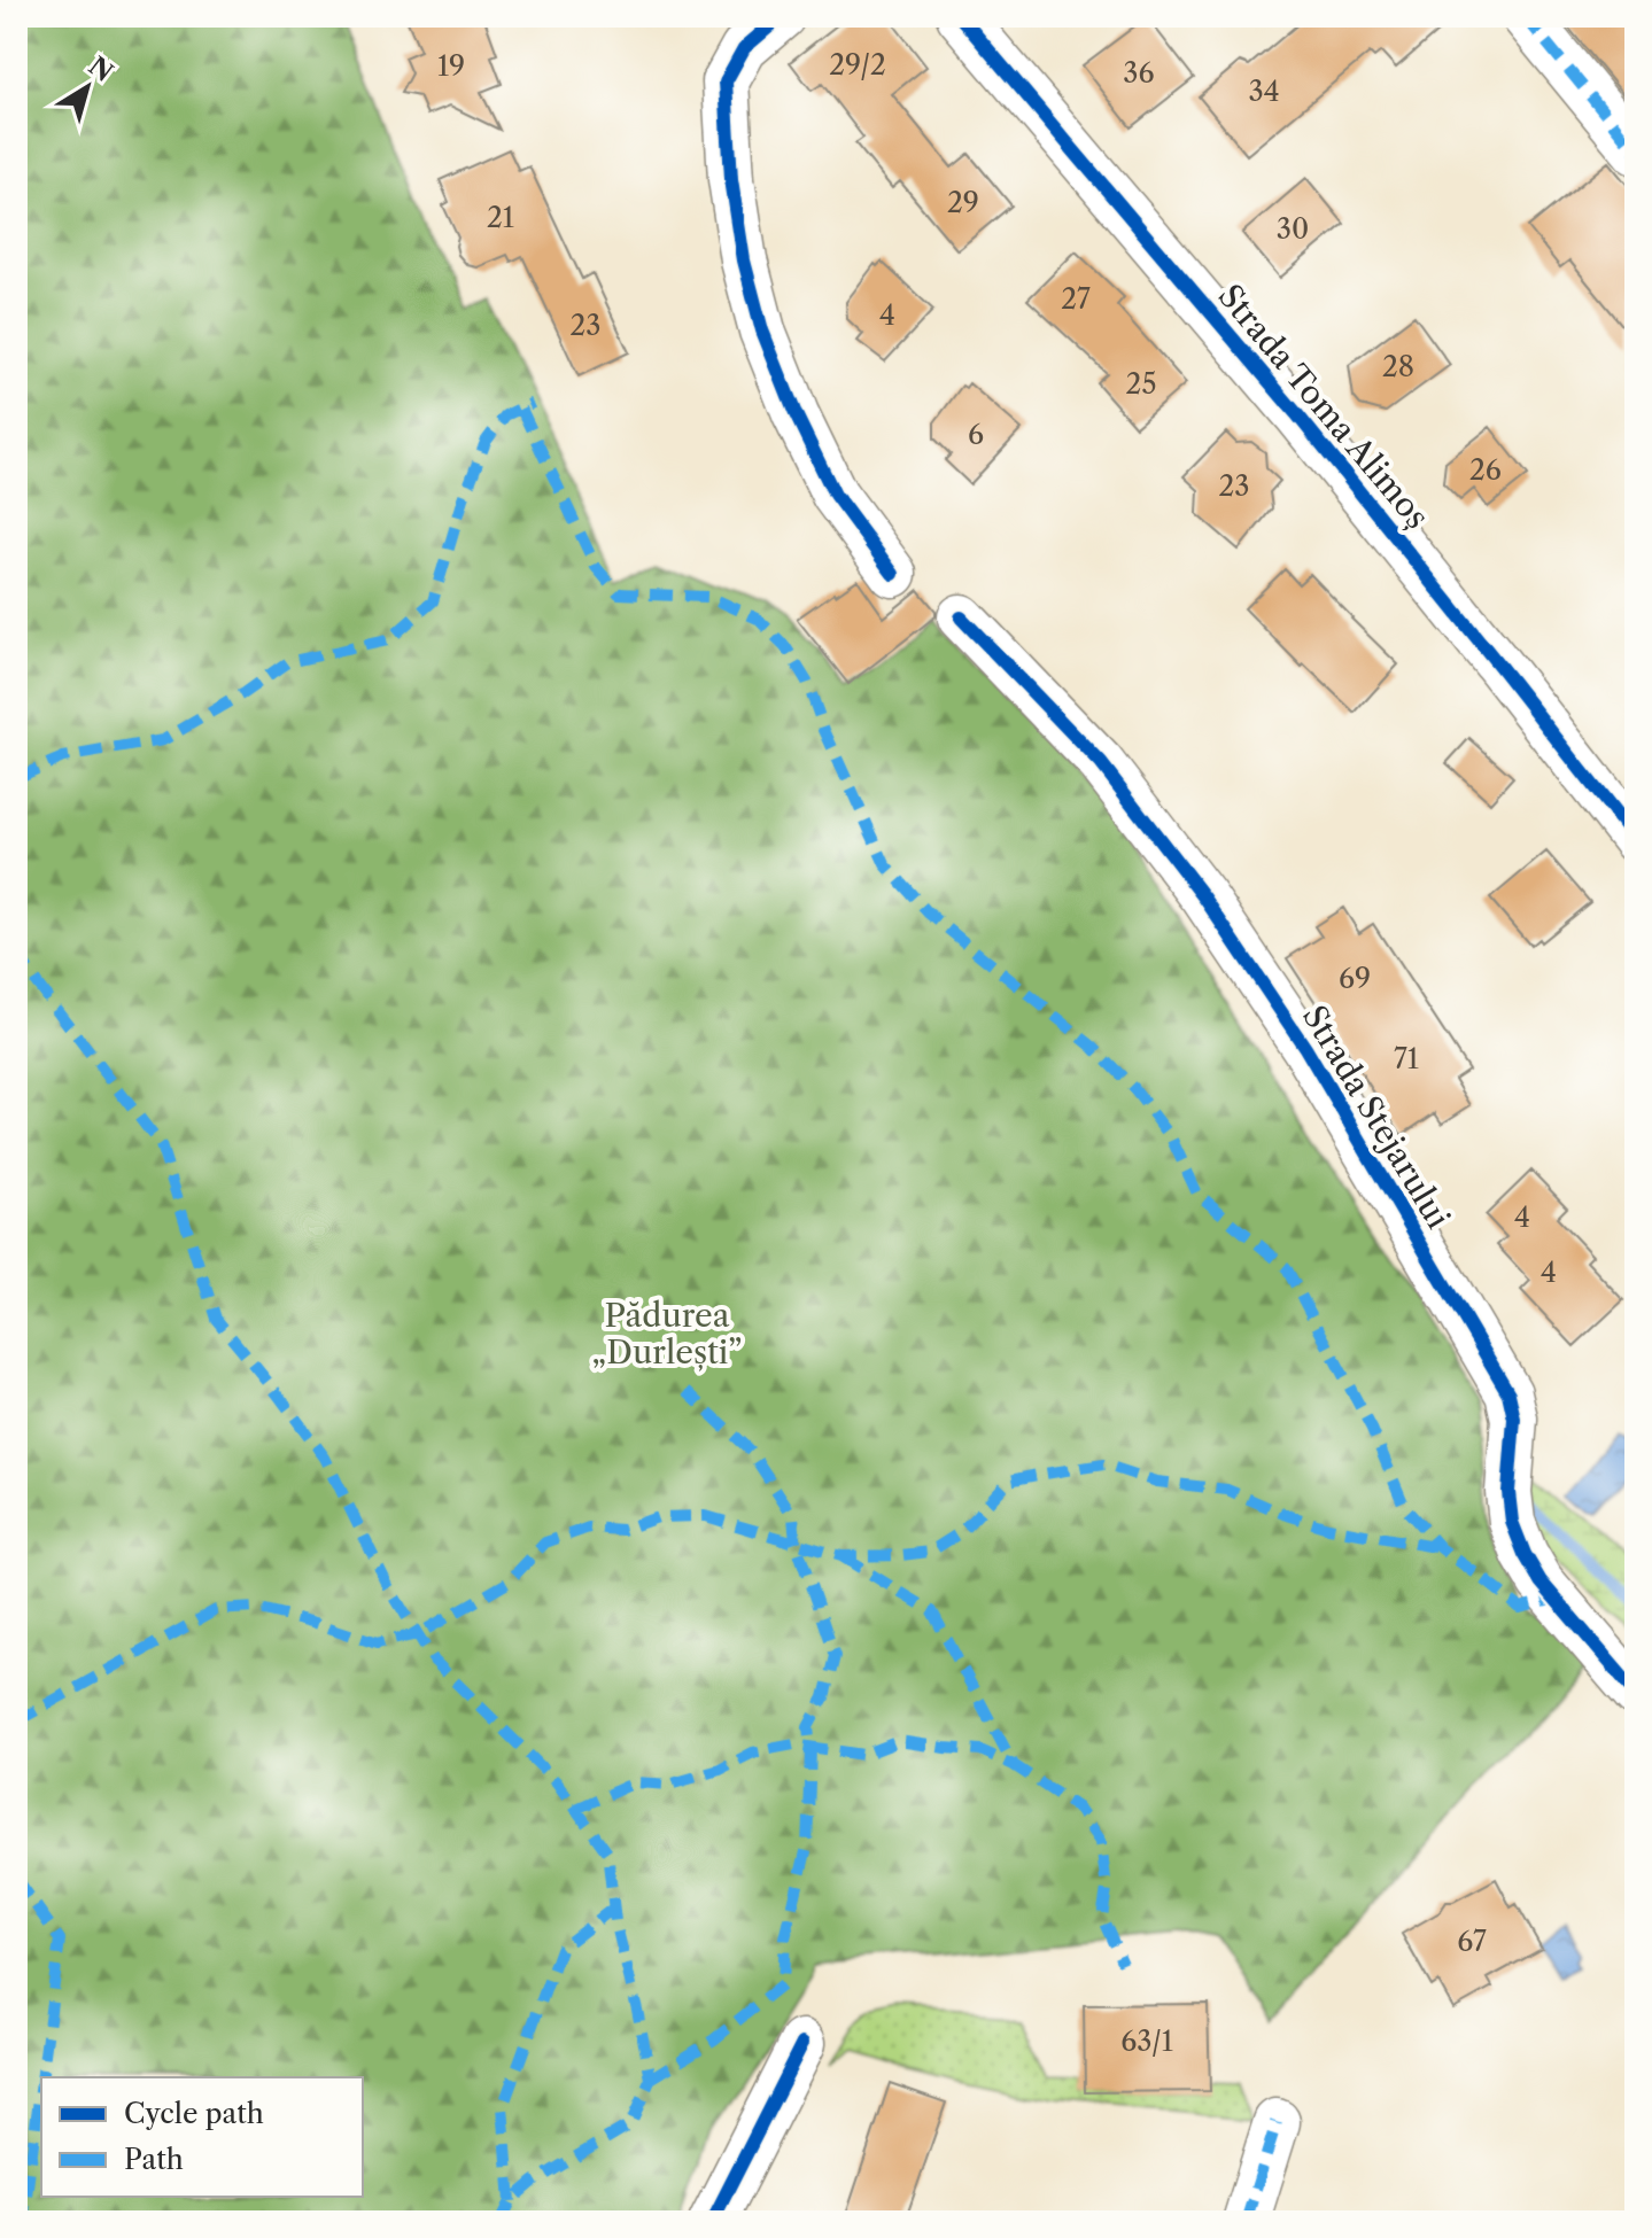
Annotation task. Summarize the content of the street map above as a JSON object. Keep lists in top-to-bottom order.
{
  "streets": {
    "street": ["Strada Toma Alimoș", "Strada Stejarului"]
  },
  "parks": ["Pădurea „Durlești”"],
  "house_numbers": [
    "29/2",
    "19",
    "36",
    "34",
    "29",
    "21",
    "30",
    "27",
    "4",
    "23",
    "28",
    "25",
    "6",
    "26",
    "23",
    "69",
    "71",
    "4",
    "4",
    "67",
    "63/1"
  ],
  "legend": ["Cycle path", "Path"],
  "north": "top right"
}
